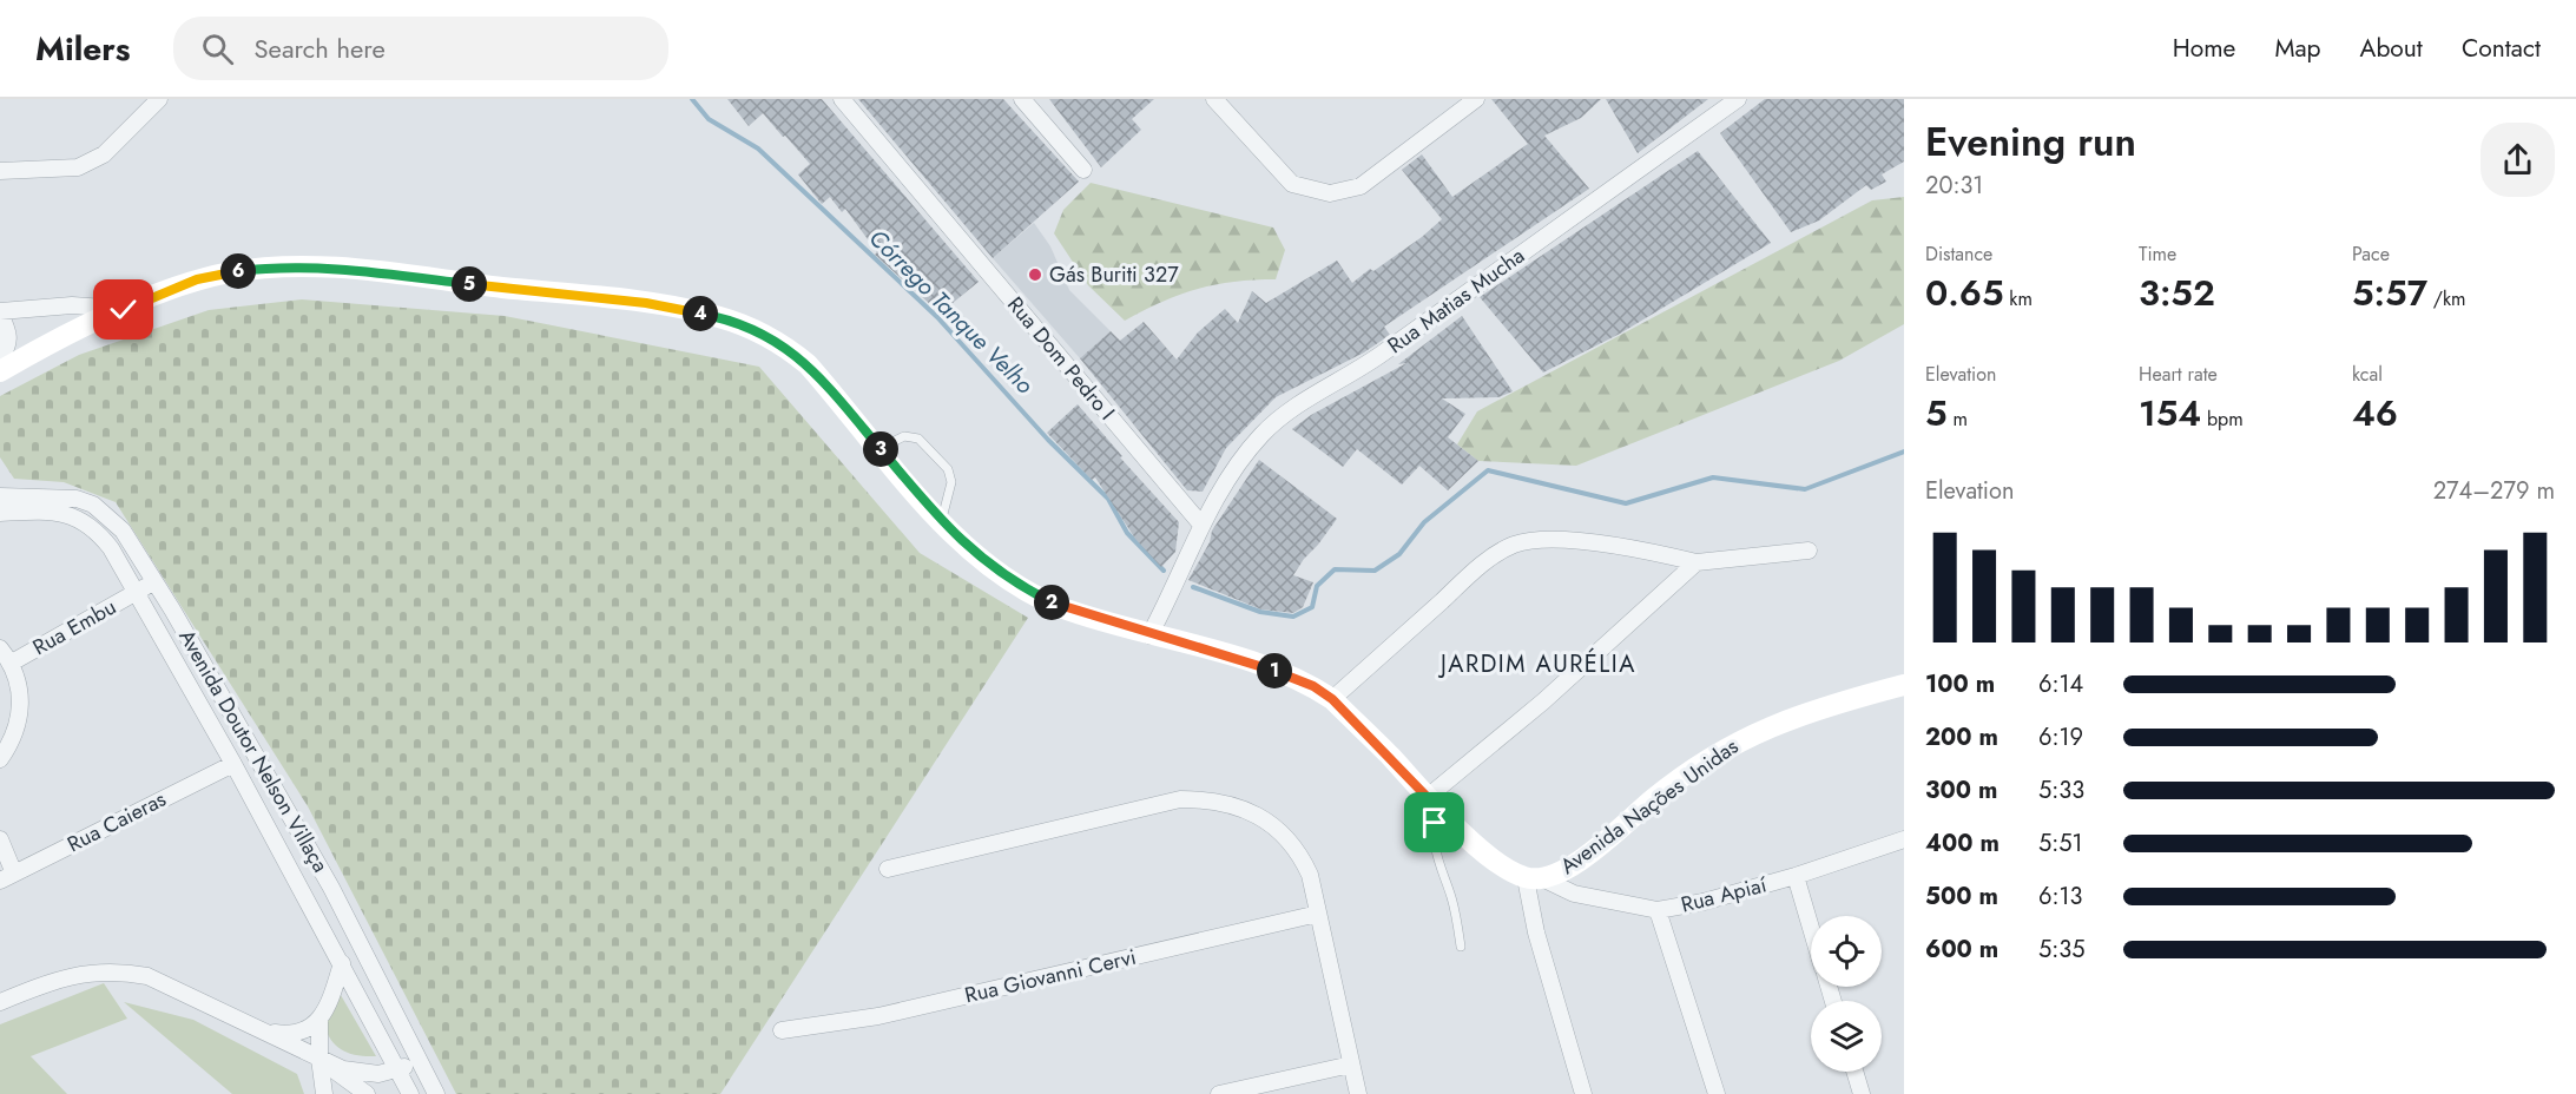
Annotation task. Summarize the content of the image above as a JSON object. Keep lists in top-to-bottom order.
{
  "streets": {
    "street": [
      "Rua Matias Mucha",
      "Rua Dom Pedro I",
      "Rua Embu",
      "Avenida Doutor Nelson Villaça",
      "Avenida Nações Unidas",
      "Rua Caieras",
      "Rua Apiaí",
      "Rua Giovanni Cervi"
    ]
  },
  "crossings": [
    ["Rua Matias Mucha", "Rua Dom Pedro I"],
    ["Rua Embu", "Avenida Doutor Nelson Villaça"],
    ["Avenida Doutor Nelson Villaça", "Rua Caieras"],
    ["Avenida Nações Unidas", "Rua Apiaí"]
  ],
  "districts": ["JARDIM AURÉLIA"],
  "water": ["Córrego Tanque Velho"],
  "places": ["Gás Buriti 327"],
  "page": {
    "header": "Milers",
    "search": "Search here",
    "nav": [
      "Home",
      "Map",
      "About",
      "Contact"
    ],
    "heading": ["Evening run", "20:31"],
    "stats": [
      ["Distance", "0.65 km"],
      ["Time", "3:52"],
      ["Pace", "5:57 /km"],
      ["Elevation", "5 m"],
      ["Heart rate", "154 bpm"],
      ["kcal", "46"]
    ],
    "pins": [
      "6",
      "5",
      "4",
      "3",
      "2",
      "1"
    ],
    "chart": ["Elevation", "274–279 m"],
    "list": [
      {
        "name": "100 m",
        "note": "6:14"
      },
      {
        "name": "200 m",
        "note": "6:19"
      },
      {
        "name": "300 m",
        "note": "5:33"
      },
      {
        "name": "400 m",
        "note": "5:51"
      },
      {
        "name": "500 m",
        "note": "6:13"
      },
      {
        "name": "600 m",
        "note": "5:35"
      }
    ]
  }
}
